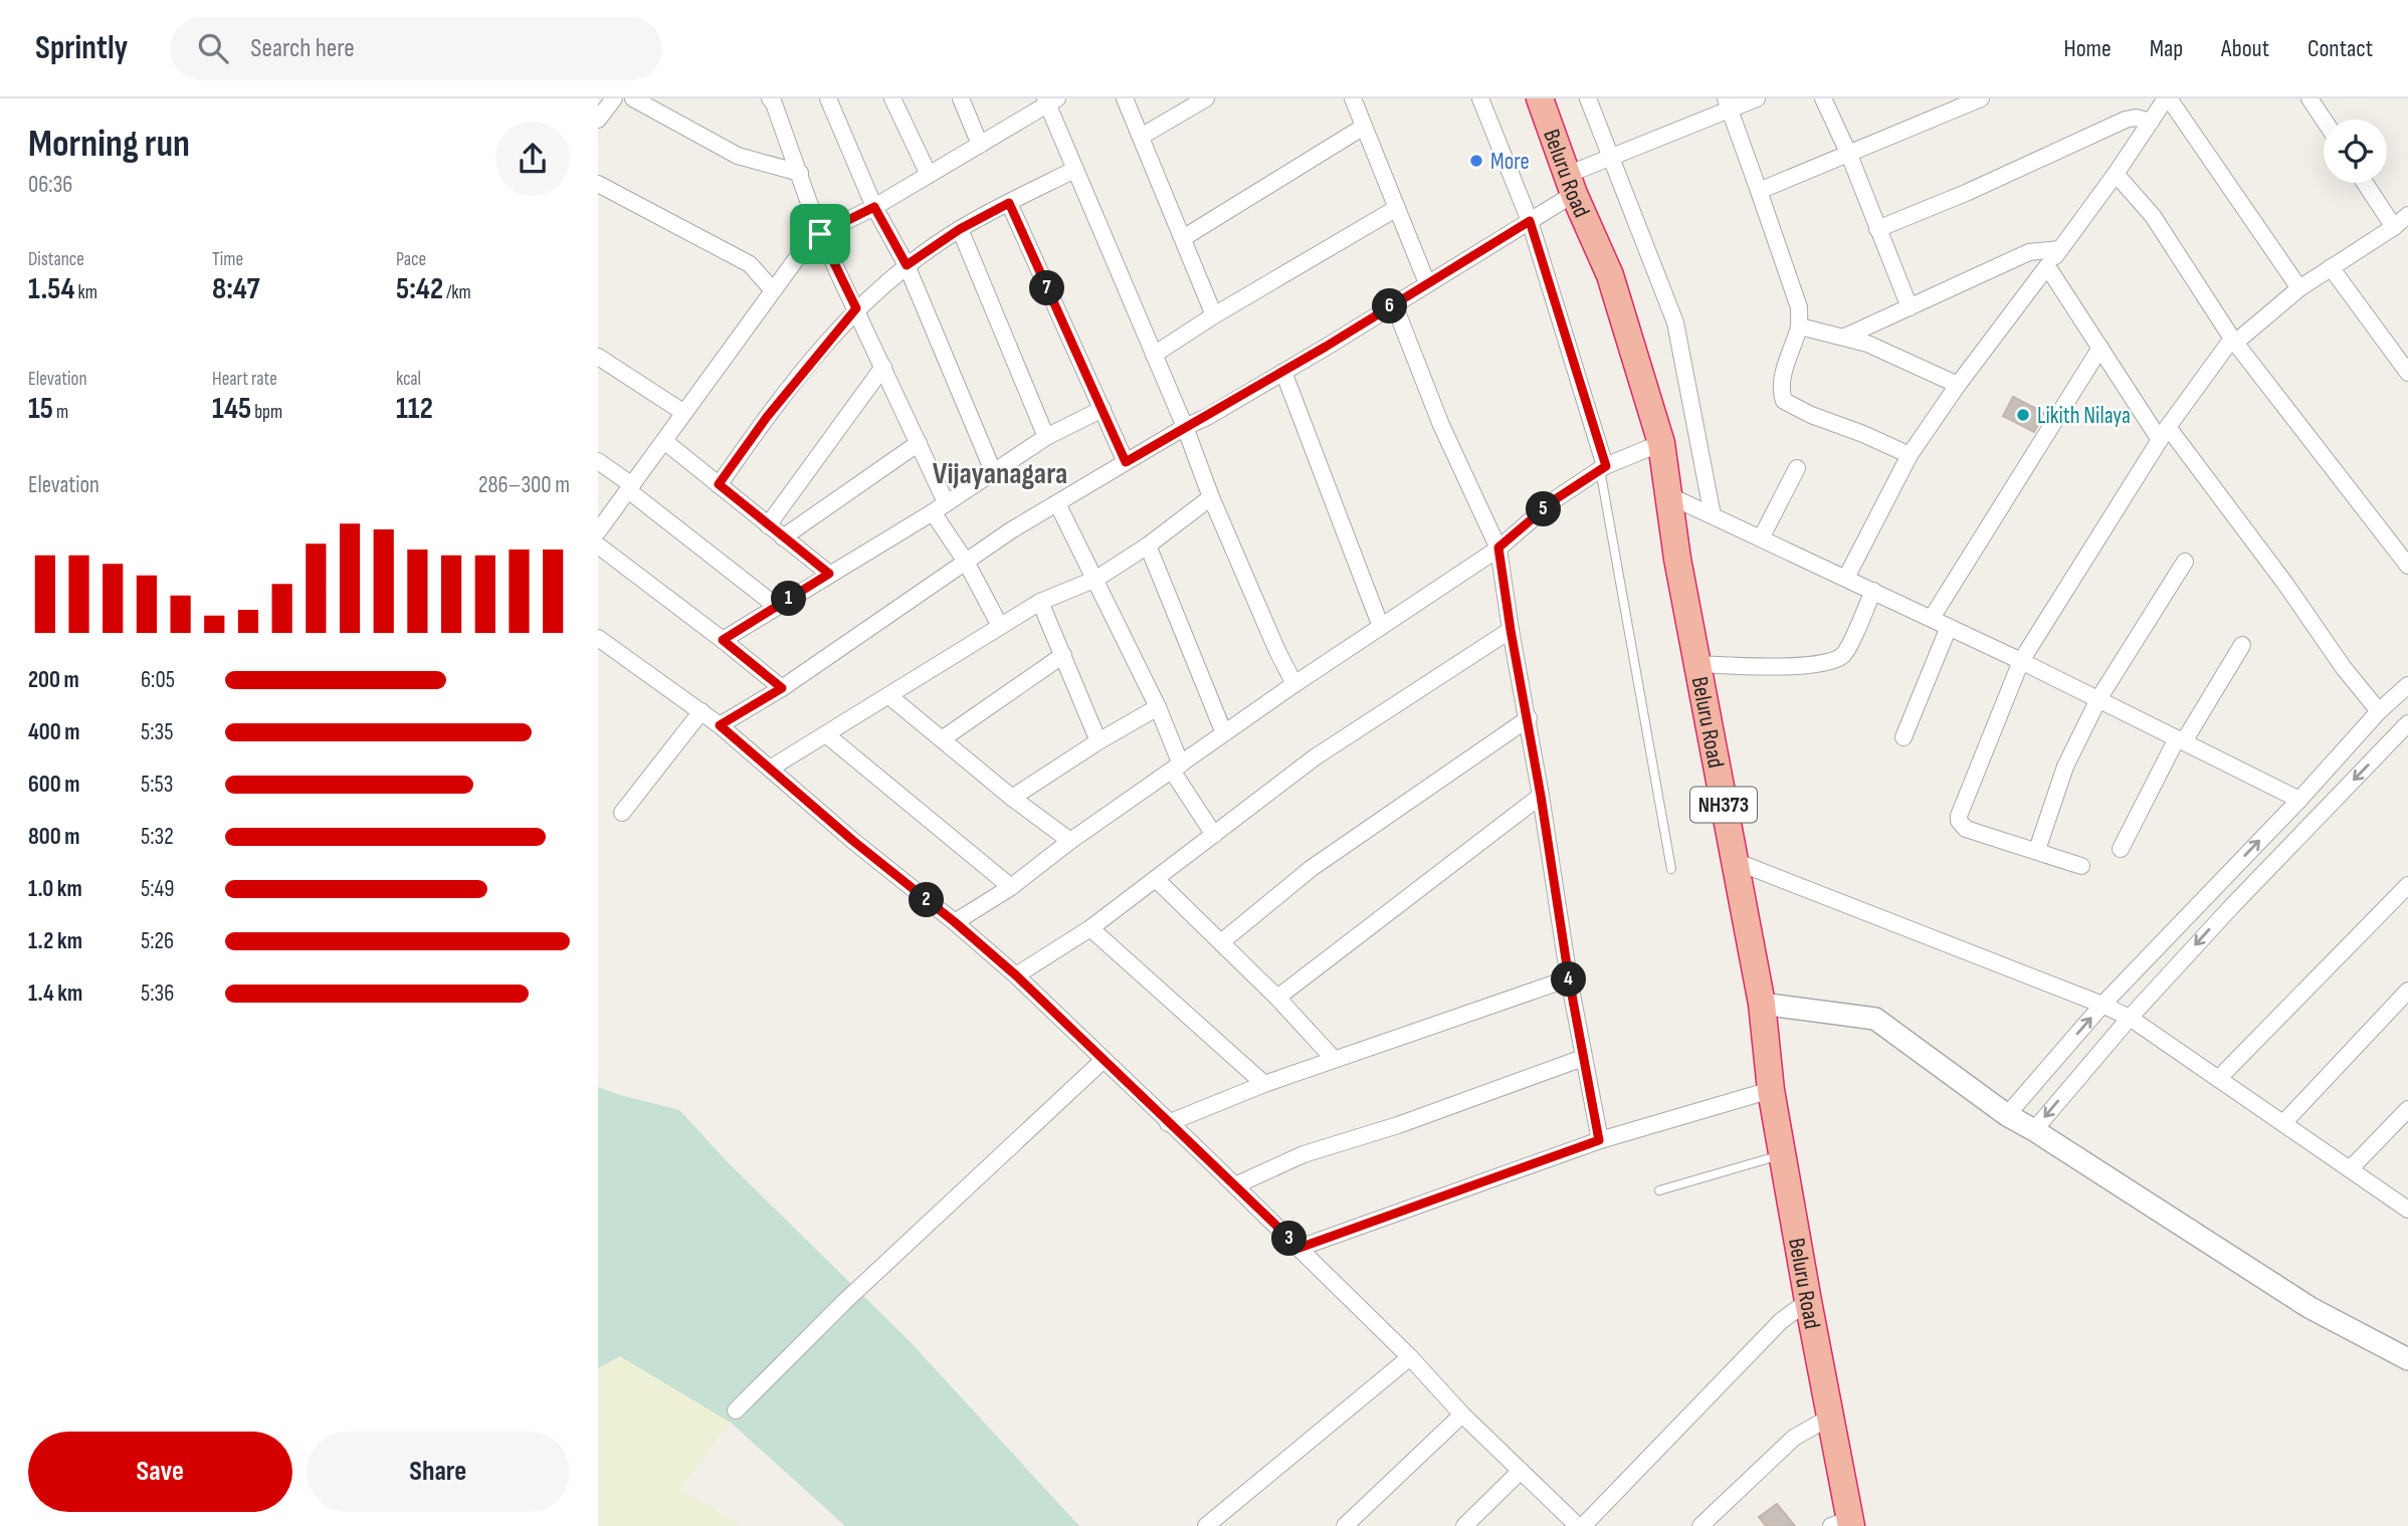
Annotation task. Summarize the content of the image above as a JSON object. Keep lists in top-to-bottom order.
{
  "streets": {
    "highway": ["Beluru Road", "NH373"]
  },
  "districts": ["Vijayanagara"],
  "places": ["More", "Likith Nilaya"],
  "page": {
    "header": "Sprintly",
    "search": "Search here",
    "nav": [
      "Home",
      "Map",
      "About",
      "Contact"
    ],
    "heading": ["Morning run", "06:36"],
    "stats": [
      ["Distance", "1.54 km"],
      ["Time", "8:47"],
      ["Pace", "5:42 /km"],
      ["Elevation", "15 m"],
      ["Heart rate", "145 bpm"],
      ["kcal", "112"]
    ],
    "pins": [
      "7",
      "6",
      "5",
      "1",
      "2",
      "4",
      "3"
    ],
    "chart": ["Elevation", "286–300 m"],
    "list": [
      {
        "name": "200 m",
        "note": "6:05"
      },
      {
        "name": "400 m",
        "note": "5:35"
      },
      {
        "name": "600 m",
        "note": "5:53"
      },
      {
        "name": "800 m",
        "note": "5:32"
      },
      {
        "name": "1.0 km",
        "note": "5:49"
      },
      {
        "name": "1.2 km",
        "note": "5:26"
      },
      {
        "name": "1.4 km",
        "note": "5:36"
      }
    ],
    "buttons": ["Save", "Share"]
  }
}
